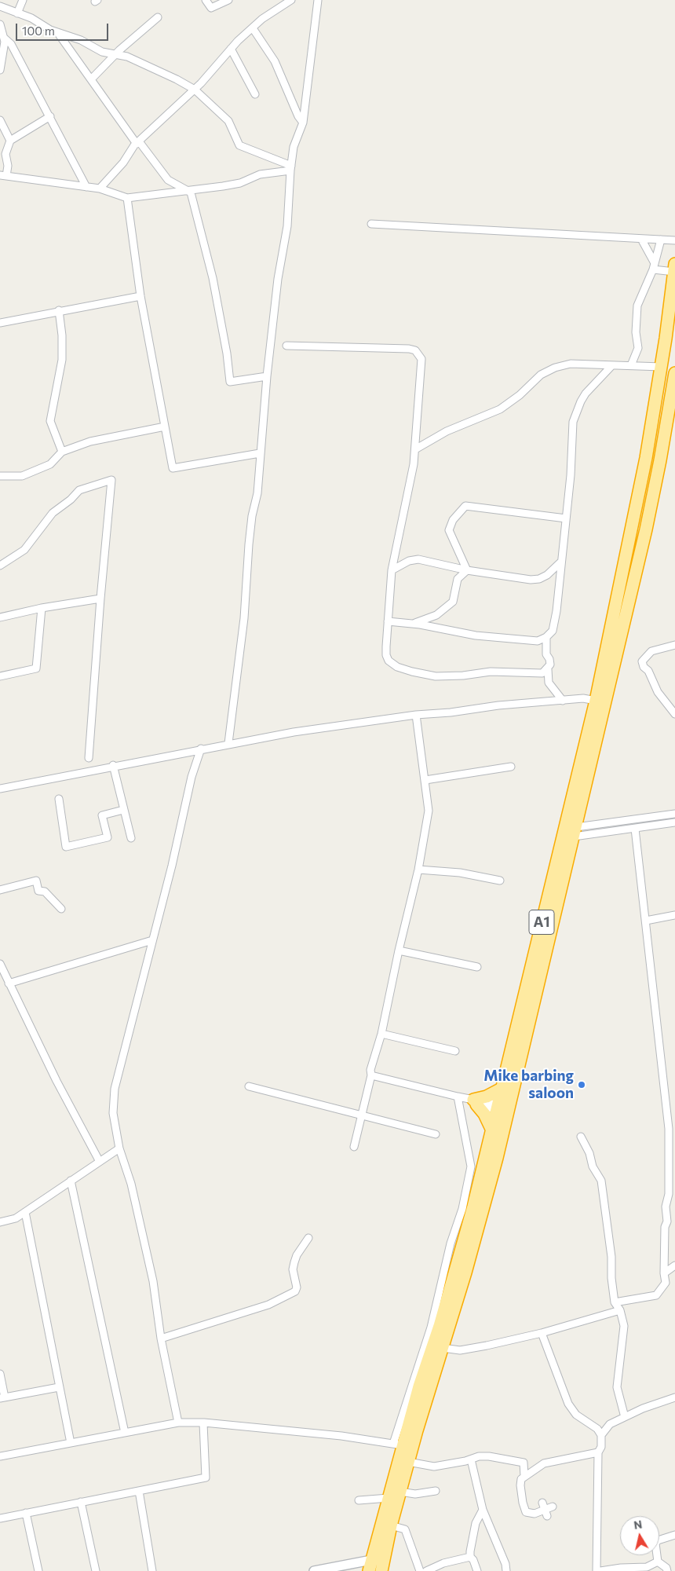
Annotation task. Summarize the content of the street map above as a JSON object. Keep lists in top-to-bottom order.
{
  "streets": {
    "highway": ["A1"]
  },
  "places": ["Mike barbing saloon"],
  "scale_bar": "100 m",
  "north": "top"
}
